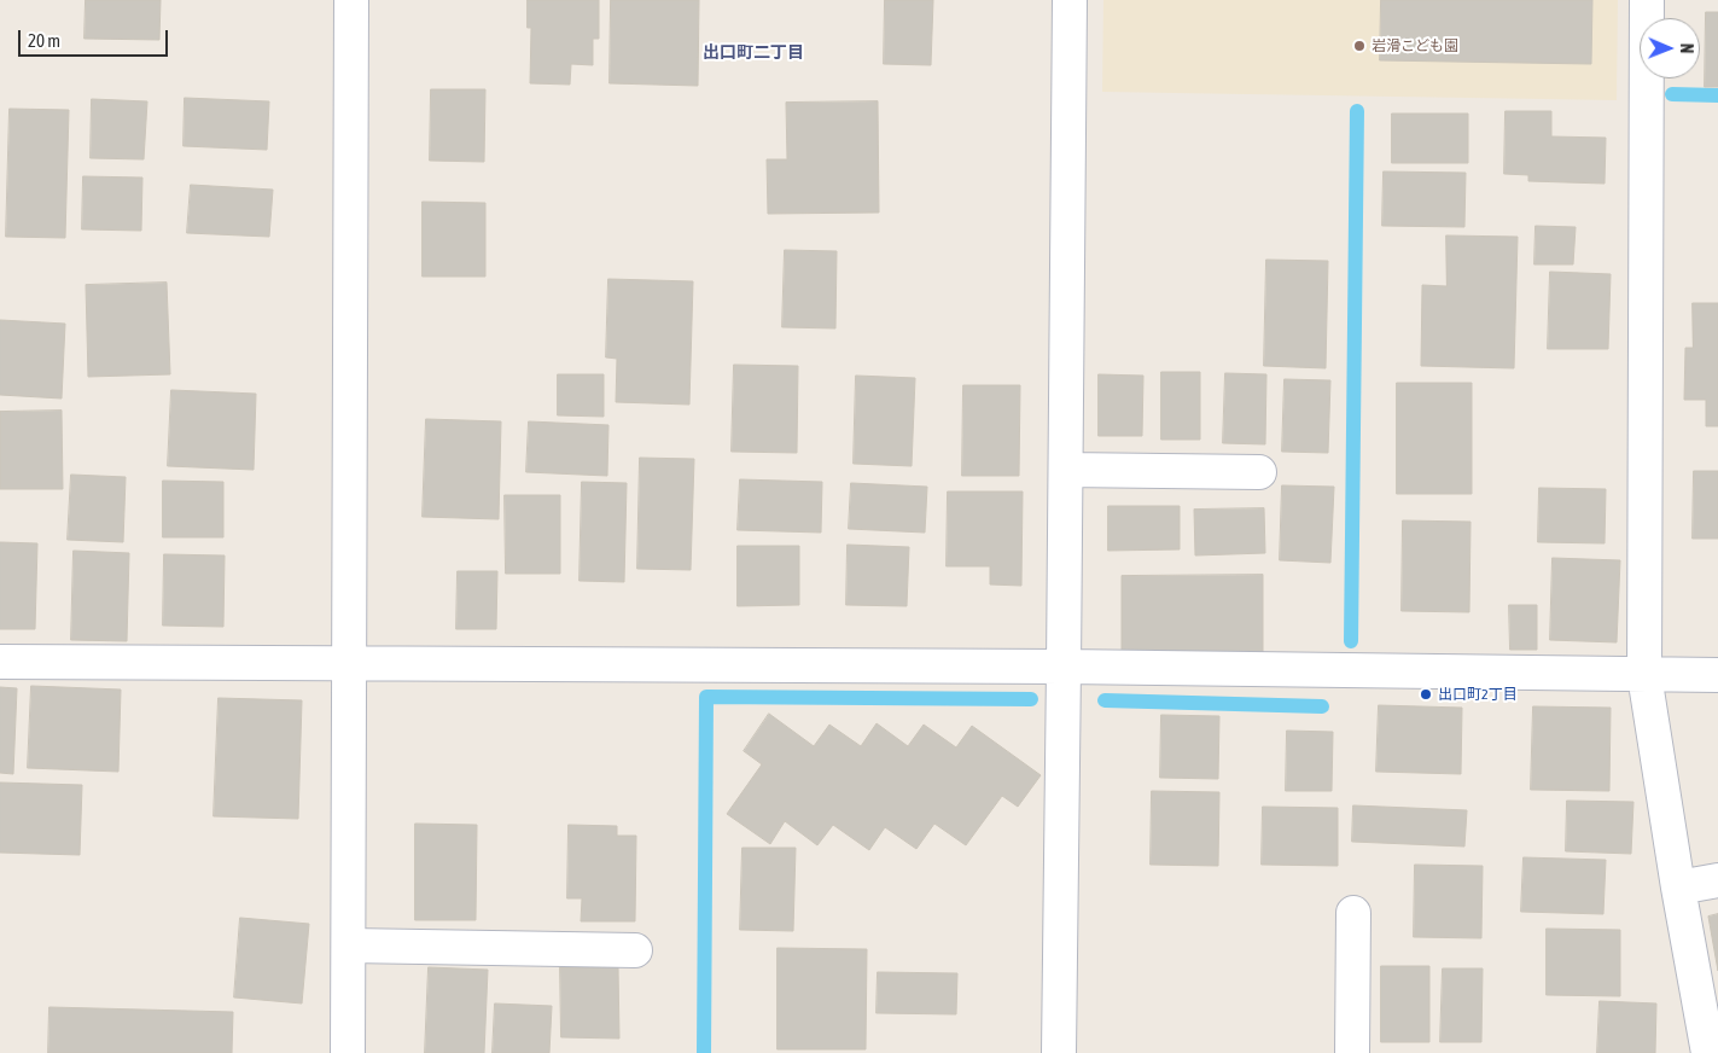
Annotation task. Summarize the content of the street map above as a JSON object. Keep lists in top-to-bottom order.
{
  "districts": ["出口町二丁目"],
  "places": ["岩滑こども園", "出口町2丁目"],
  "scale_bar": "20 m",
  "north": "right"
}
